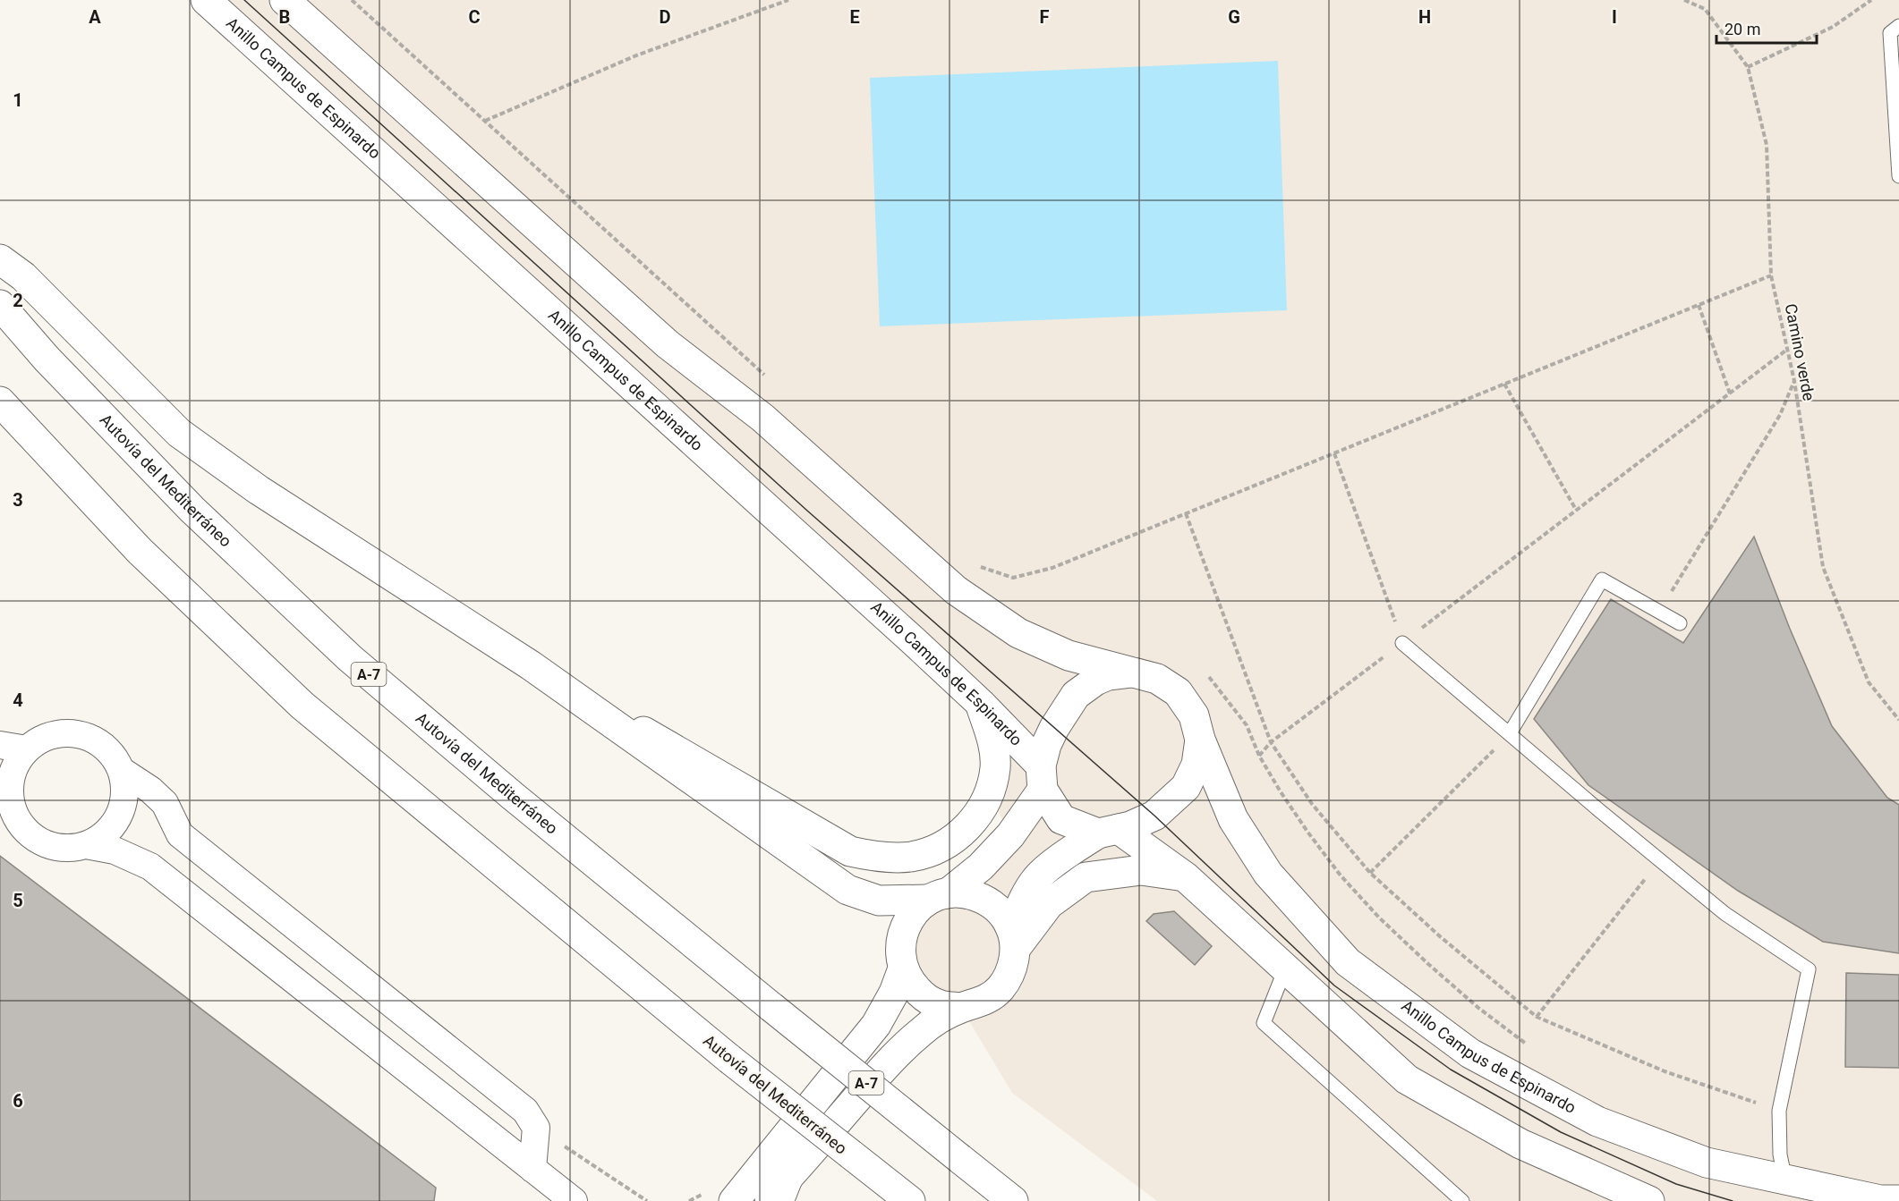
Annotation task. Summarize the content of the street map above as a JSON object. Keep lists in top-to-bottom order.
{
  "streets": {
    "main road": ["Anillo Campus de Espinardo", "Autovía del Mediterráneo", "A-7"],
    "path": ["Camino verde"]
  },
  "scale_bar": "20 m",
  "grid": {
    "columns": [
      "A",
      "B",
      "C",
      "D",
      "E",
      "F",
      "G",
      "H",
      "I"
    ],
    "rows": [
      "1",
      "2",
      "3",
      "4",
      "5",
      "6"
    ]
  }
}
